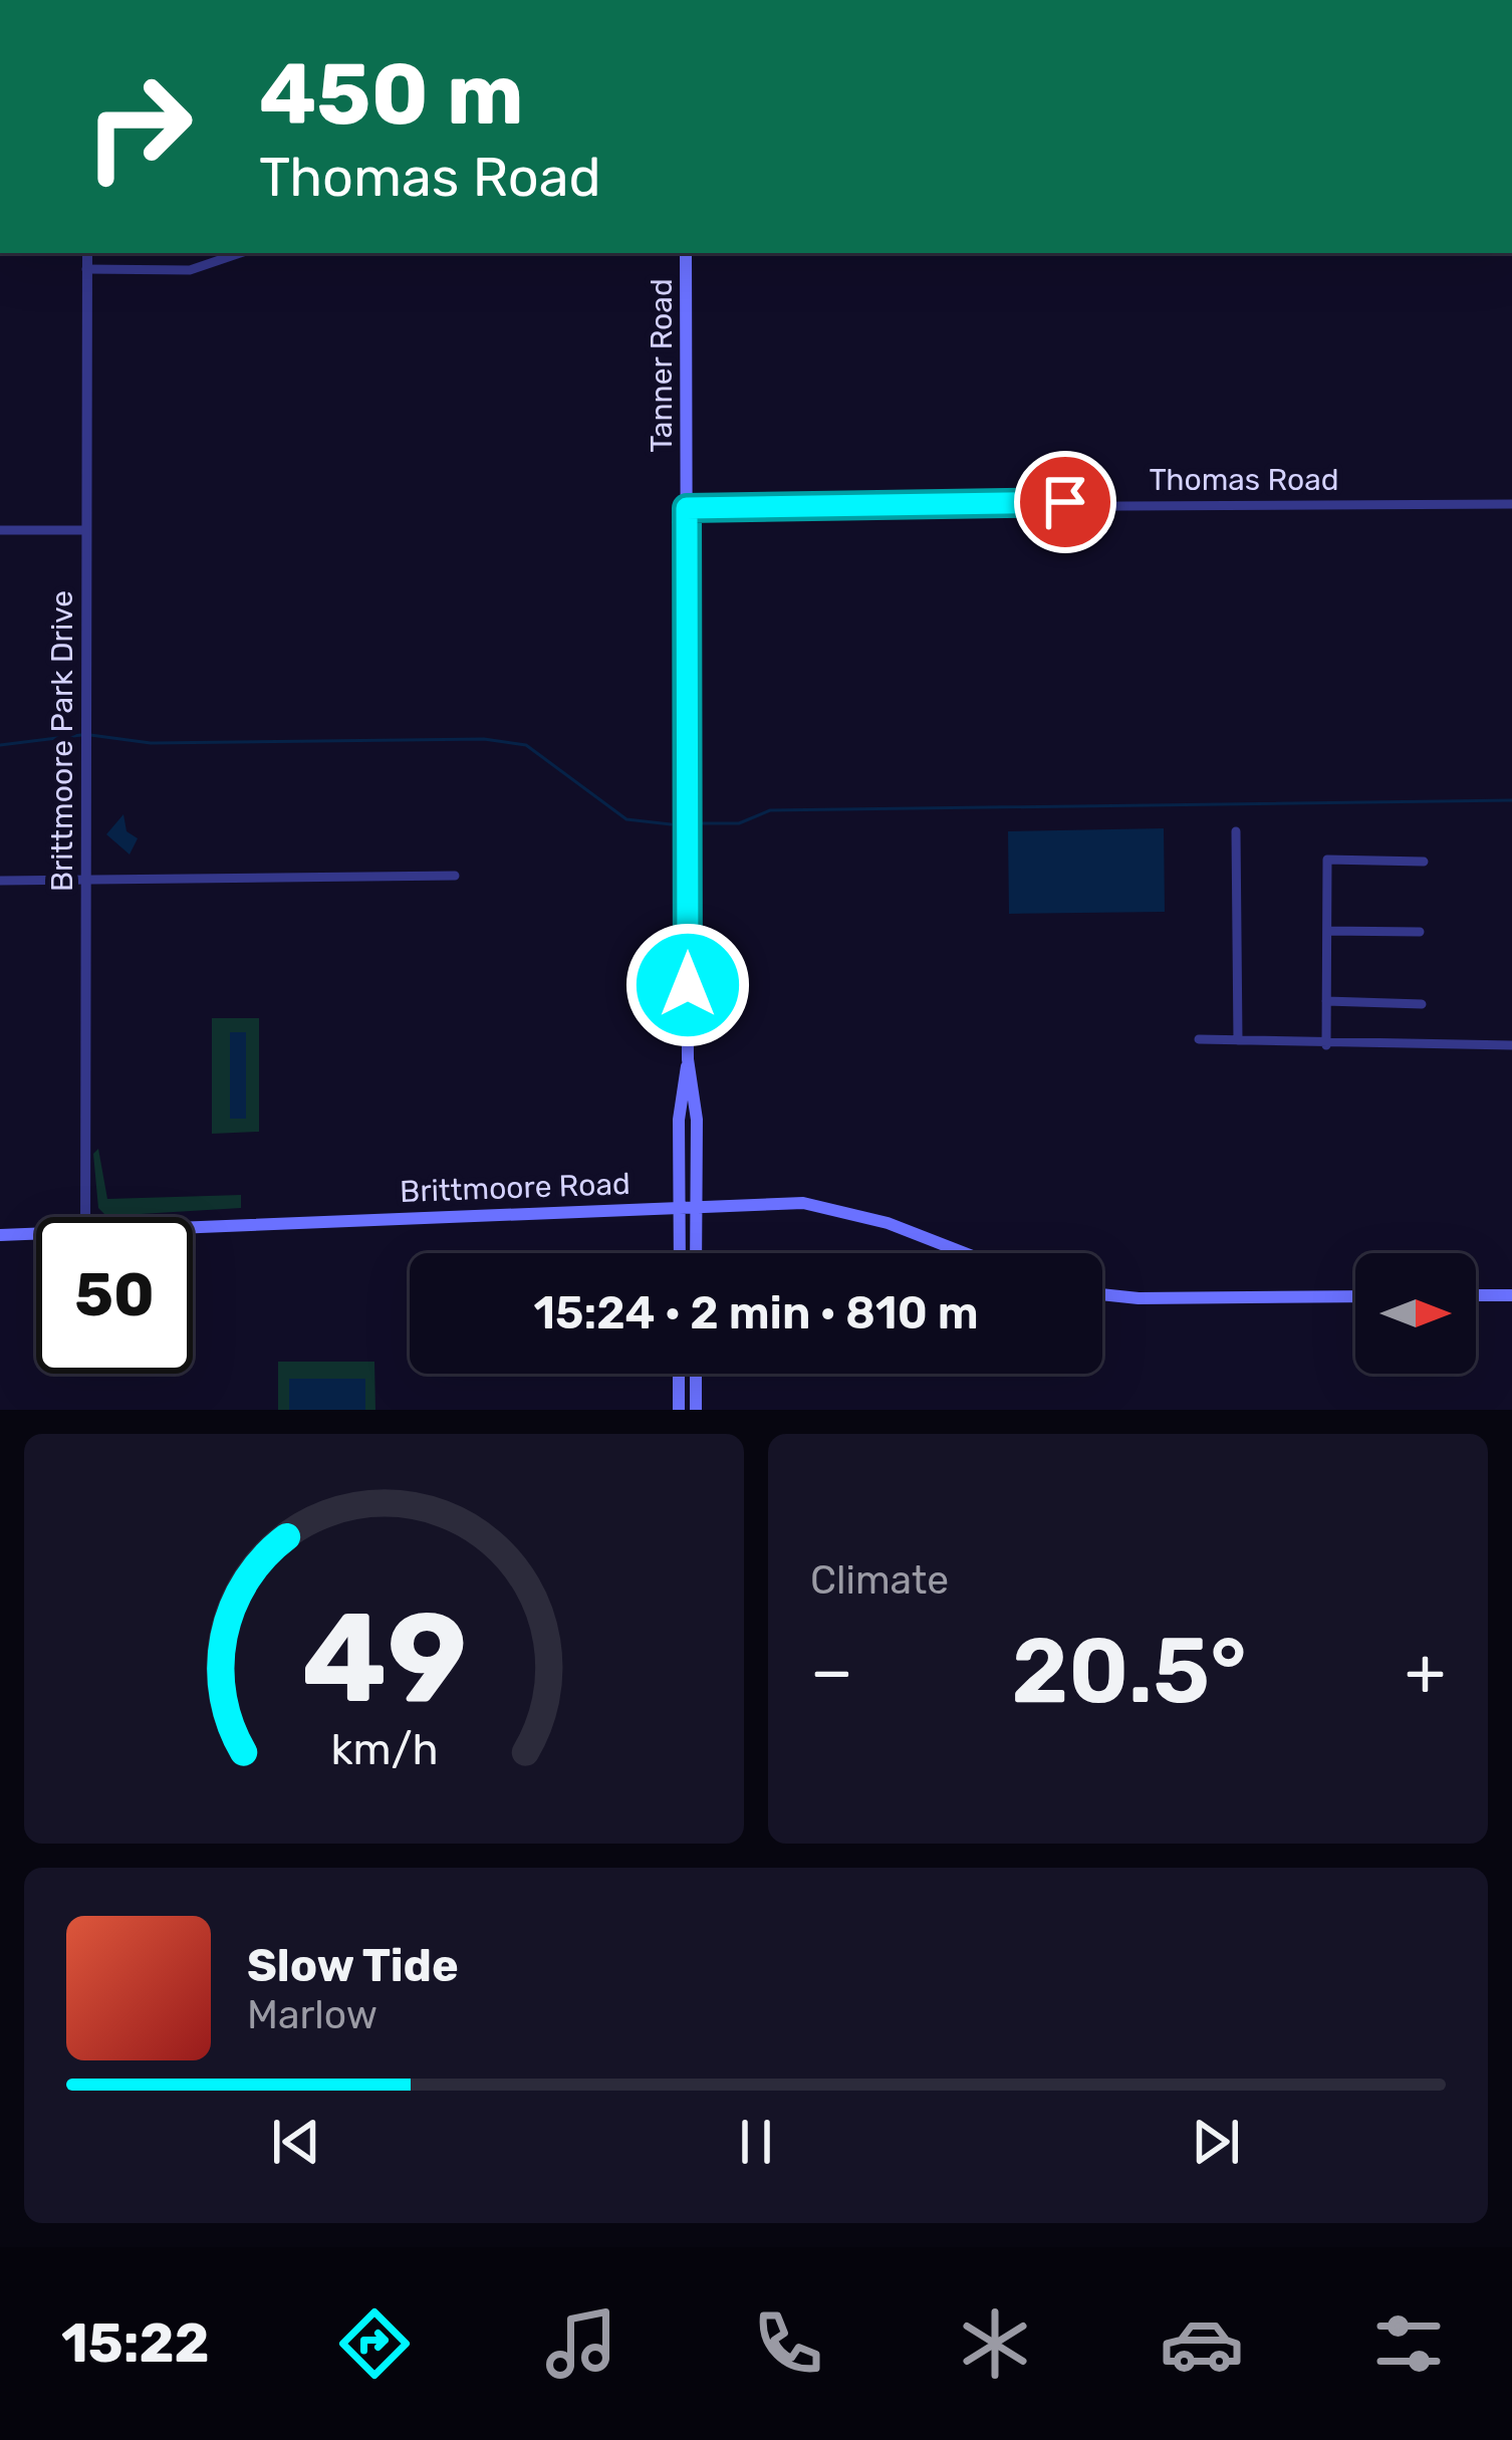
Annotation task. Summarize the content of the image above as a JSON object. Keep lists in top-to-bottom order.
{
  "streets": {
    "main road": ["Tanner Road", "Brittmoore Road"],
    "street": ["Thomas Road", "Brittmoore Park Drive"]
  },
  "crossings": [
    ["Tanner Road", "Thomas Road"],
    ["Tanner Road", "Brittmoore Road"]
  ],
  "north": "right",
  "page": {
    "turn": ["450 m", "Thomas Road"],
    "limit": "50",
    "trip": "15:24 · 2 min · 810 m",
    "tile": "Climate",
    "heat": ["−", "20.5°", "+"],
    "song": ["Slow Tide", "Marlow"],
    "tabs": "15:22",
    "gauge": ["49", "km/h"]
  }
}
